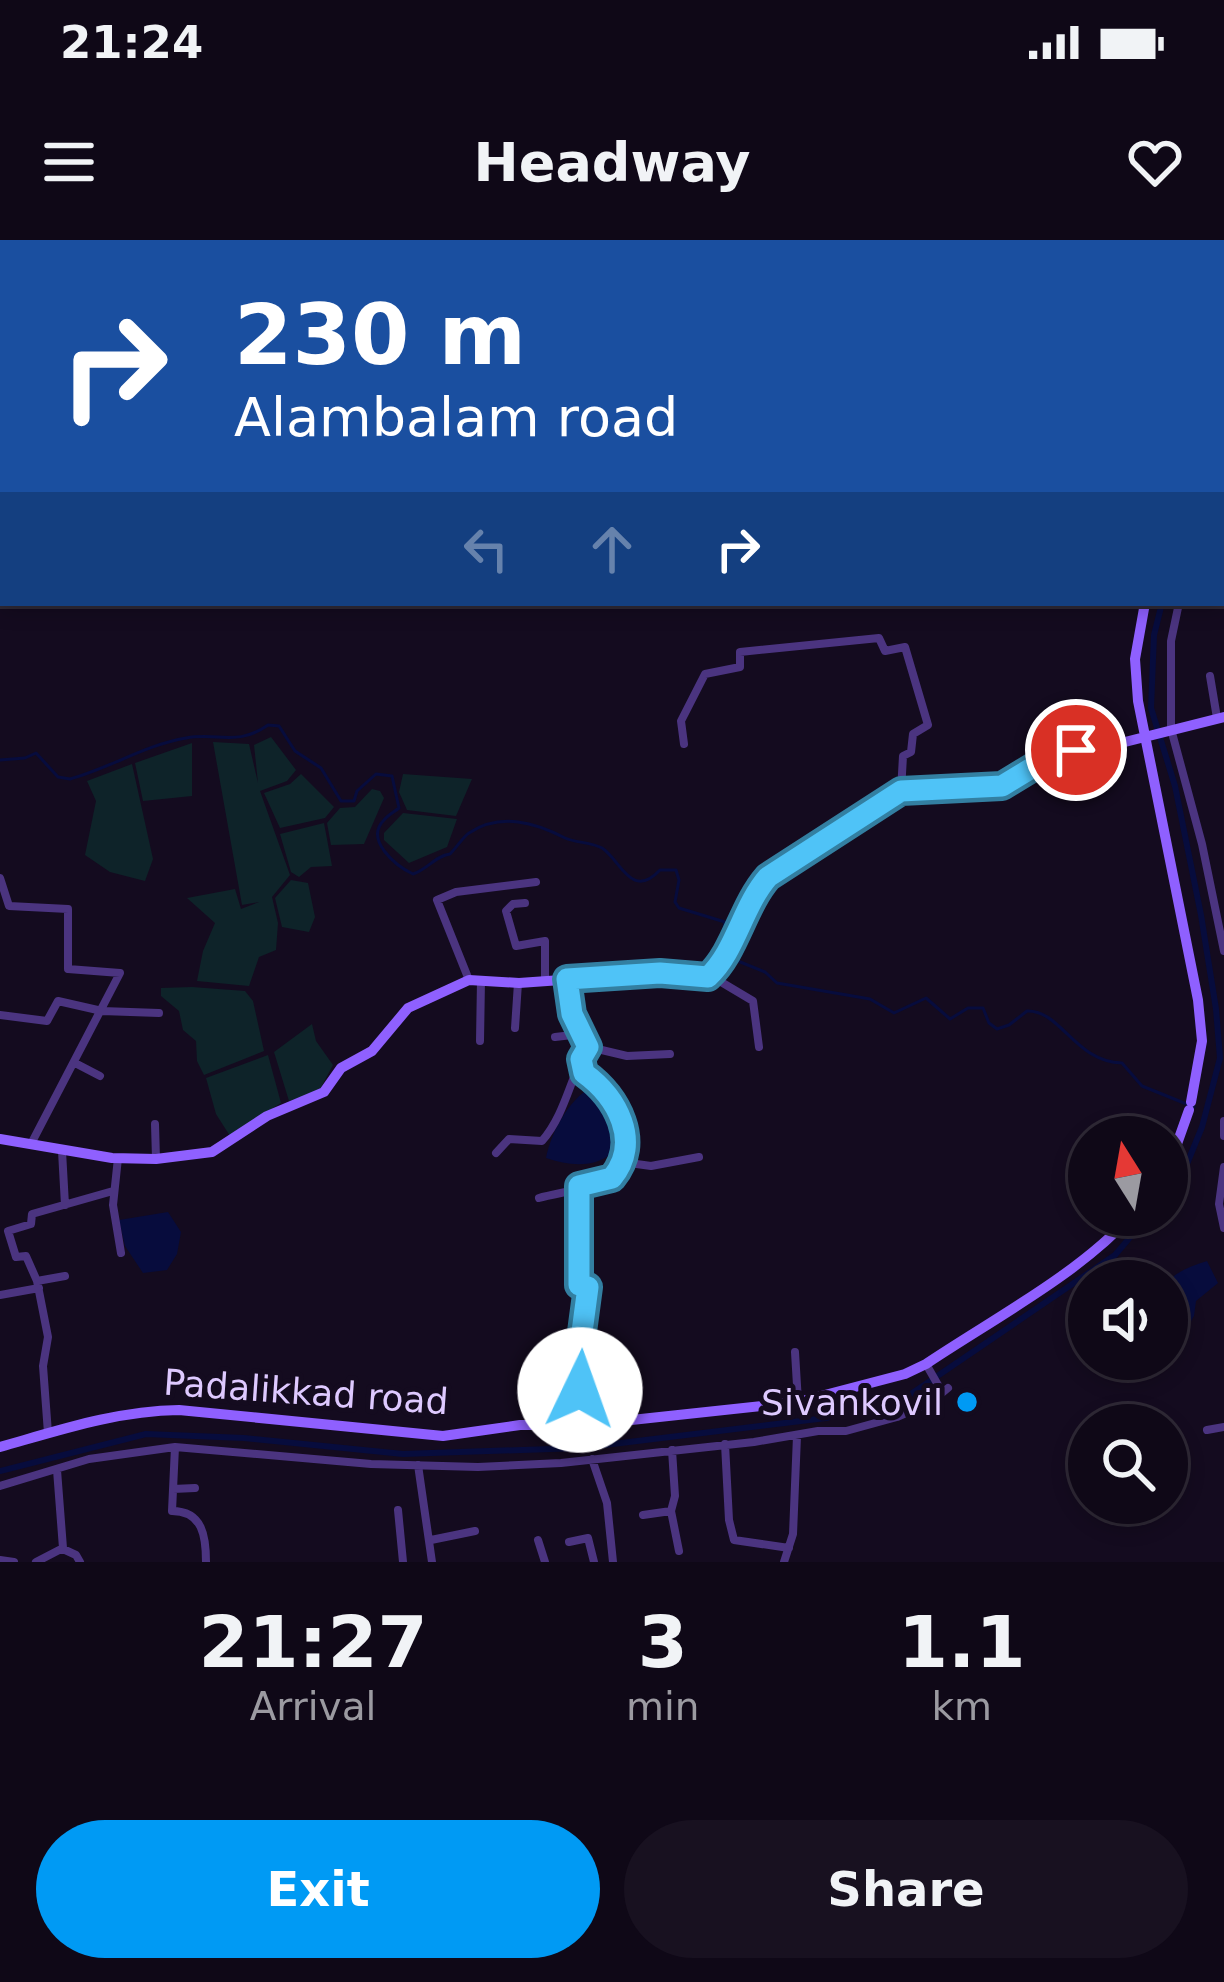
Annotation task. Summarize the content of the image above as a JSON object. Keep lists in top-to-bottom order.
{
  "streets": {
    "street": ["Padalikkad road"]
  },
  "places": ["Sivankovil"],
  "north": "top",
  "page": {
    "status": "21:24",
    "header": "Headway",
    "turn": ["230 m", "Alambalam road"],
    "eta": [
      "21:27",
      "Arrival",
      "3",
      "min",
      "1.1",
      "km"
    ],
    "buttons": ["Exit", "Share"]
  }
}
